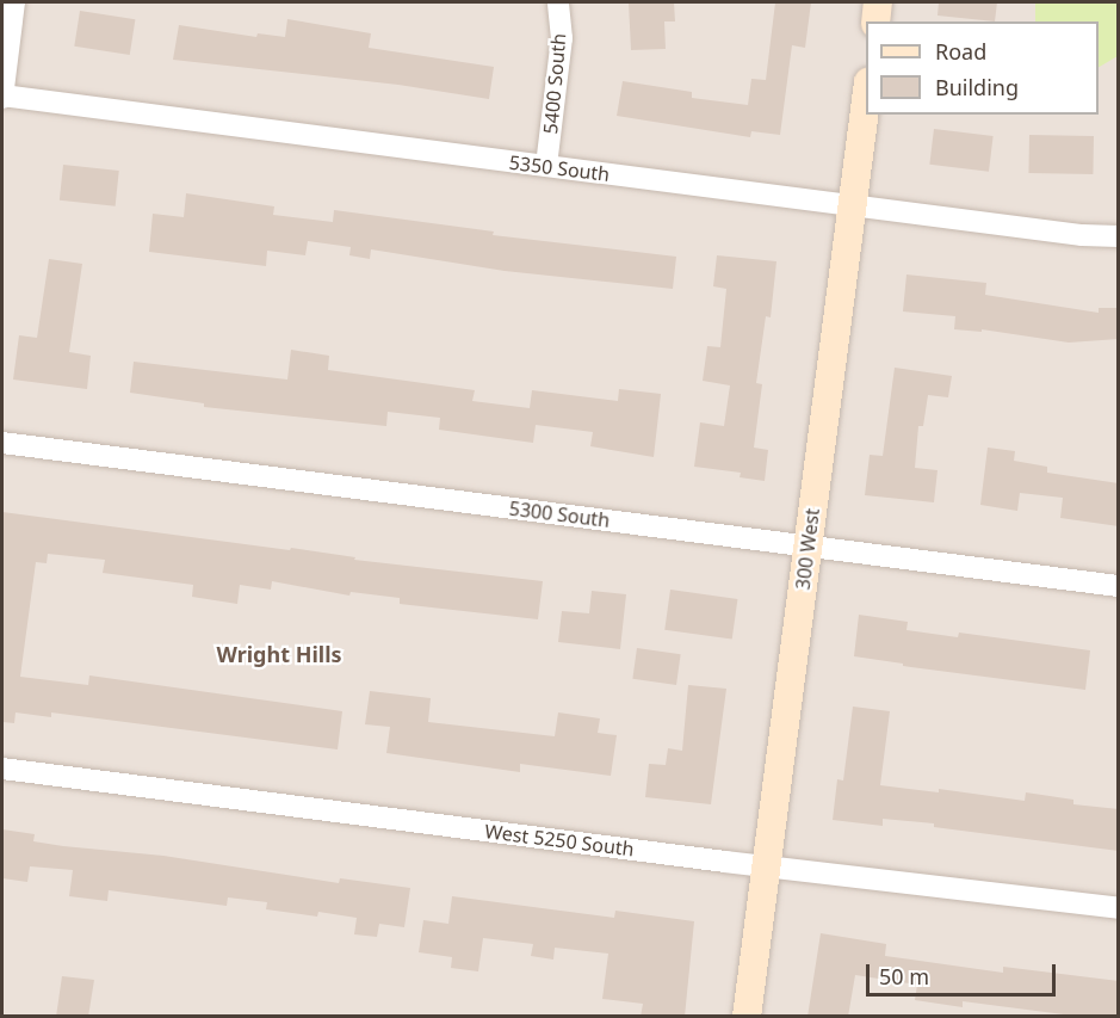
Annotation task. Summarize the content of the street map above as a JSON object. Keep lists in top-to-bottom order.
{
  "streets": {
    "main road": ["300 West"],
    "street": [
      "5400 South",
      "5350 South",
      "5300 South",
      "West 5250 South"
    ]
  },
  "crossings": [
    ["5400 South", "5350 South"],
    ["5350 South", "300 West"],
    ["5300 South", "300 West"],
    ["300 West", "West 5250 South"]
  ],
  "districts": ["Wright Hills"],
  "legend": ["Road", "Building"],
  "scale_bar": "50 m"
}
